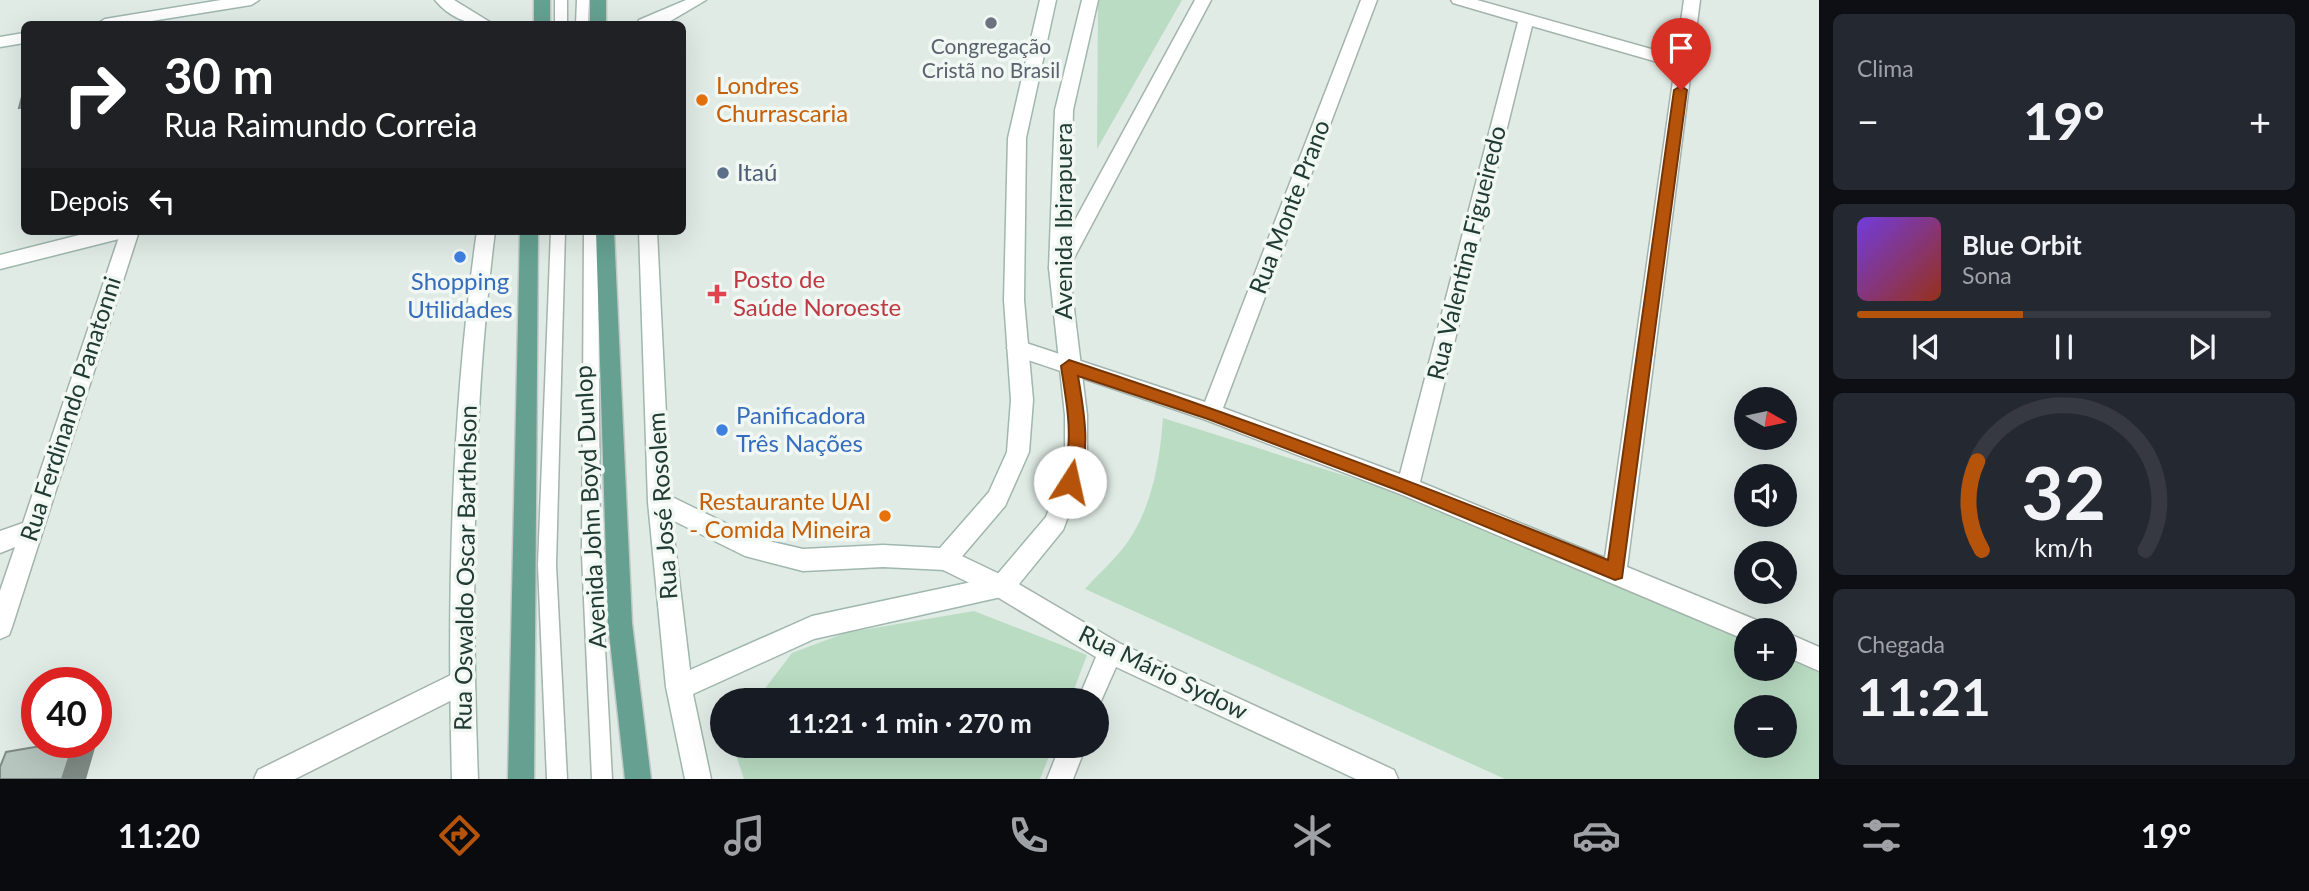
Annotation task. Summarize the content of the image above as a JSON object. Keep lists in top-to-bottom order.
{
  "streets": {
    "main road": ["Avenida John Boyd Dunlop"],
    "street": [
      "Rua Monte Prano",
      "Avenida Ibirapuera",
      "Rua Valentina Figueiredo",
      "Rua Ferdinando Panatonni",
      "Rua José Rosolem",
      "Rua Oswaldo Oscar Barthelson",
      "Rua Mário Sydow"
    ]
  },
  "crossings": [
    ["Avenida Ibirapuera", "Rua Mário Sydow"]
  ],
  "places": {
    "other": [
      "Congregação Cristã no Brasil",
      "Londres Churrascaria",
      "Itaú",
      "Shopping Utilidades",
      "Panificadora Três Nações",
      "Restaurante UAI - Comida Mineira"
    ],
    "health": ["Posto de Saúde Noroeste"]
  },
  "north": "right",
  "page": {
    "tile": [
      "Clima",
      ["Chegada", "11:21"]
    ],
    "turn": ["30 m", "Rua Raimundo Correia"],
    "heat": ["−", "19°", "+"],
    "then": "Depois",
    "song": ["Blue Orbit", "Sona"],
    "map_buttons": ["+", "−"],
    "limit": "40",
    "trip": "11:21 · 1 min · 270 m",
    "tabs": ["11:20", "19°"],
    "gauge": ["32", "km/h"]
  }
}
